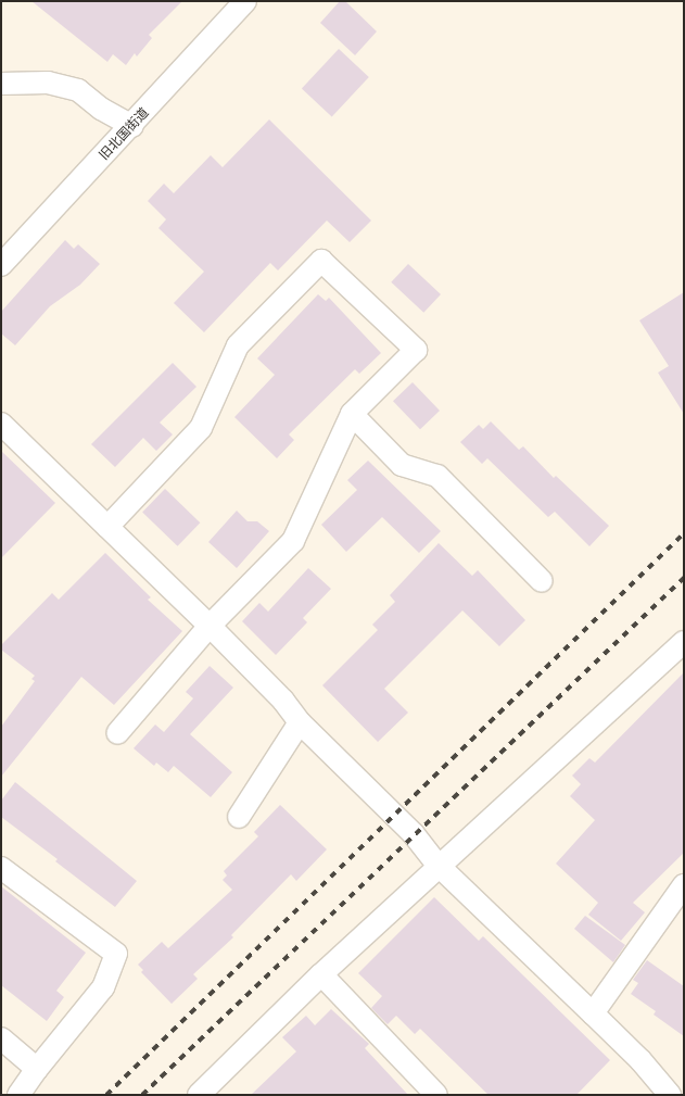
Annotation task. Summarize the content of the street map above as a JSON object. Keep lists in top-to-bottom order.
{
  "streets": {
    "street": ["旧北国街道"]
  }
}
